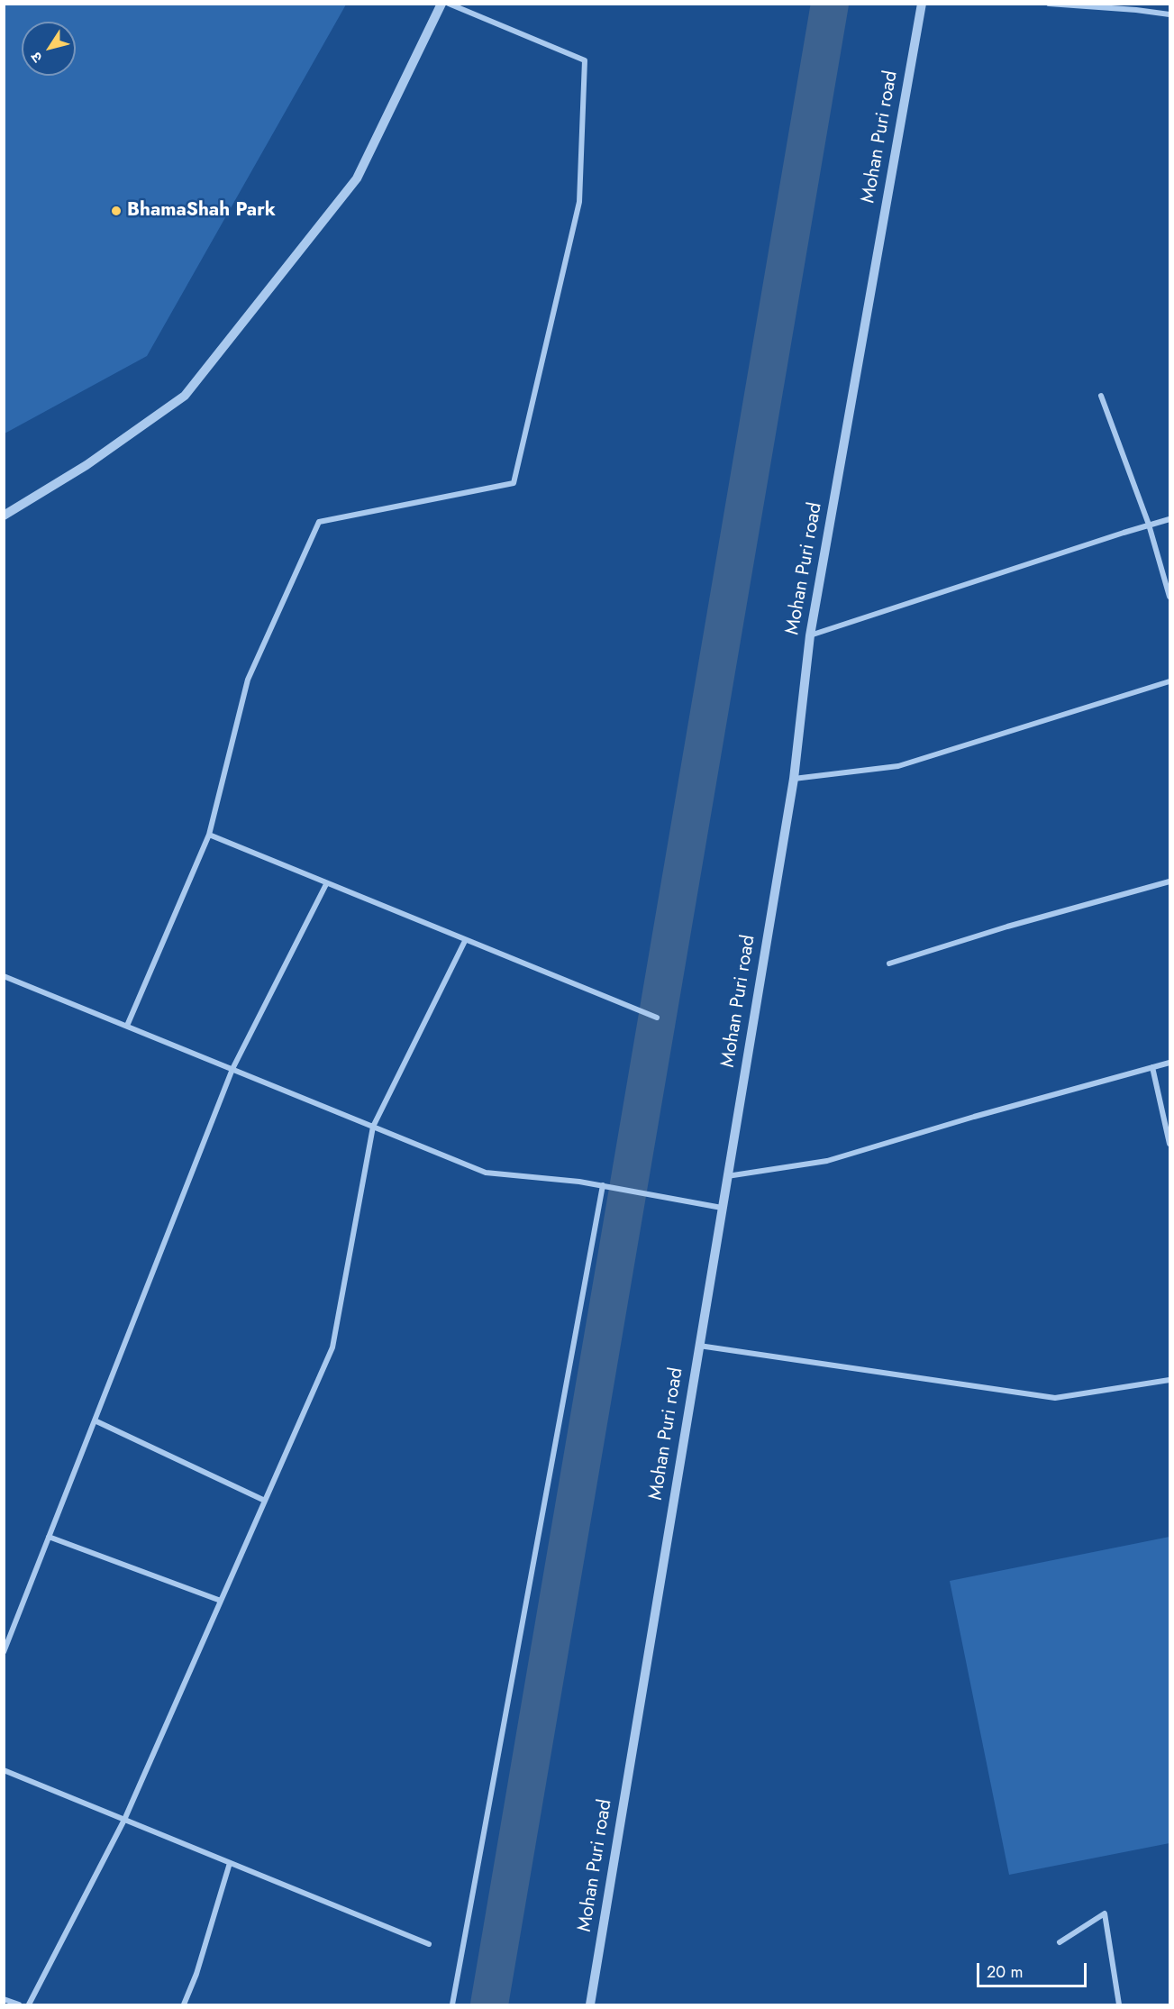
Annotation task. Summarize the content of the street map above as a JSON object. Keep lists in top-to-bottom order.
{
  "streets": {
    "street": ["Mohan Puri road"]
  },
  "places": ["BhamaShah Park"],
  "scale_bar": "20 m",
  "north": "bottom left"
}
